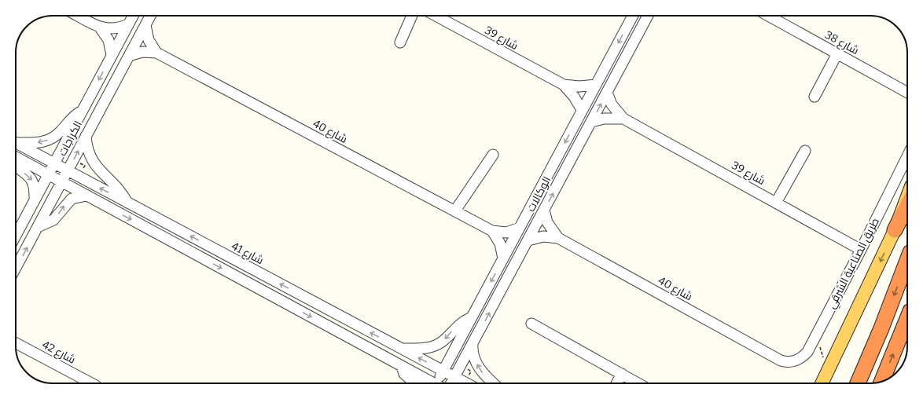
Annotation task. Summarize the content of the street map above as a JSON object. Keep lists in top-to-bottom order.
{
  "streets": {
    "main road": ["طريق الصناعية الشرقي"],
    "street": [
      "شارع 39",
      "شارع 38",
      "شارع 40",
      "الكراجات",
      "الوكالات",
      "شارع 41",
      "شارع 42"
    ]
  },
  "crossings": [
    ["شارع 39", "الوكالات"],
    ["شارع 39", "طريق الصناعية الشرقي"],
    ["شارع 40", "الكراجات"],
    ["شارع 40", "الوكالات"],
    ["شارع 40", "طريق الصناعية الشرقي"],
    ["الكراجات", "شارع 41"],
    ["الوكالات", "شارع 41"]
  ]
}
